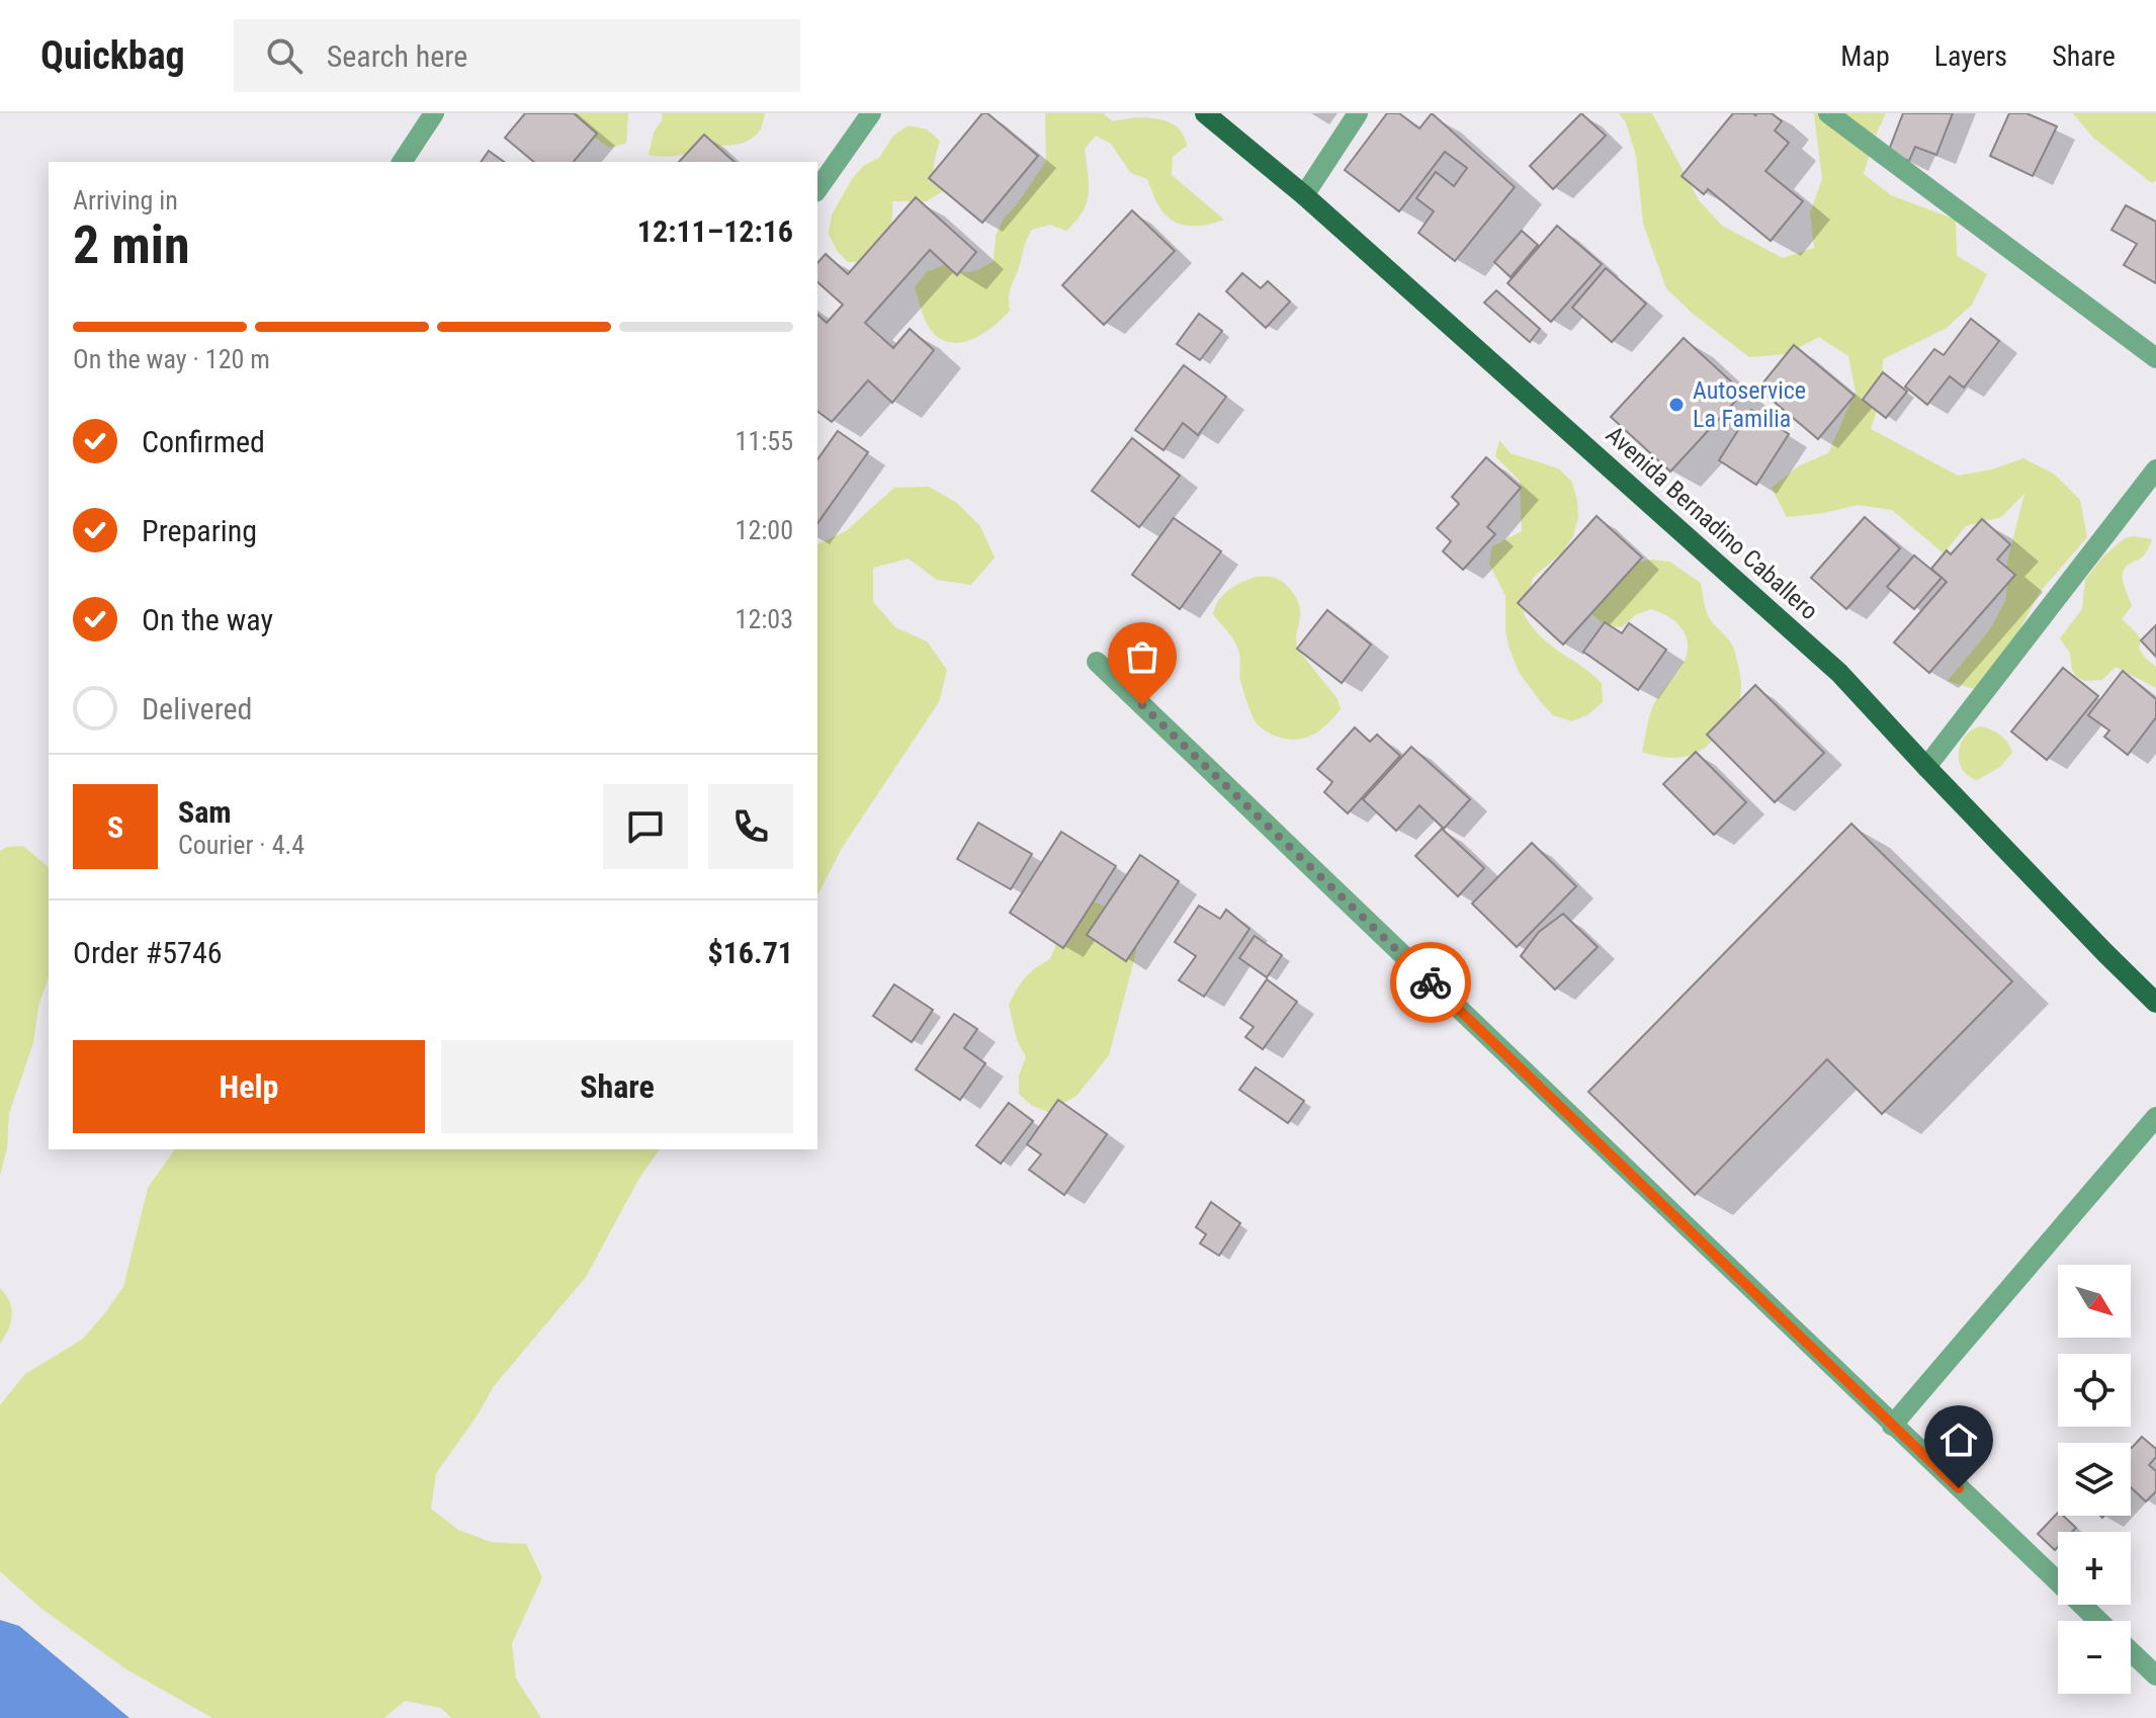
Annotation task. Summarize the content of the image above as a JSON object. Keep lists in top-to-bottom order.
{
  "streets": {
    "main road": ["Avenida Bernadino Caballero"]
  },
  "places": ["Autoservice La Familia"],
  "north": "bottom right",
  "page": {
    "header": "Quickbag",
    "search": "Search here",
    "nav": ["Map", "Layers", "Share"],
    "heading": ["2 min", "Arriving in", "12:11–12:16"],
    "panel": [
      "Sam",
      "Courier · 4.4",
      "Order #5746",
      "$16.71"
    ],
    "bar": "On the way · 120 m",
    "list": [
      ["Confirmed", "11:55"],
      ["Preparing", "12:00"],
      ["On the way", "12:03"],
      "Delivered"
    ],
    "round": "S",
    "buttons": ["Help", "Share"],
    "map_buttons": ["+", "−"]
  }
}
